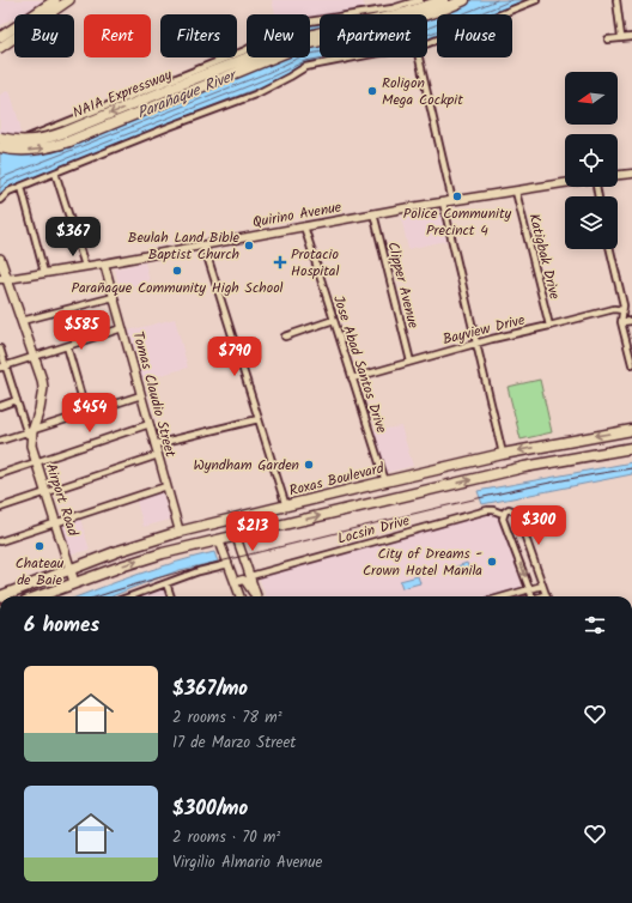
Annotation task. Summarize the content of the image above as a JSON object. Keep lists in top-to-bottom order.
{
  "streets": {
    "highway": ["NAIA Expressway", "Roxas Boulevard"],
    "main road": ["Quirino Avenue", "Tomas Claudio Street", "Airport Road"],
    "street": [
      "Katigbak Drive",
      "Clipper Avenue",
      "Bayview Drive",
      "Jose Abad Santos Drive",
      "Locsin Drive"
    ]
  },
  "crossings": [
    ["Quirino Avenue", "Katigbak Drive"],
    ["Quirino Avenue", "Clipper Avenue"],
    ["Quirino Avenue", "Jose Abad Santos Drive"],
    ["Quirino Avenue", "Tomas Claudio Street"],
    ["Quirino Avenue", "Airport Road"],
    ["Katigbak Drive", "Bayview Drive"],
    ["Clipper Avenue", "Bayview Drive"],
    ["Bayview Drive", "Jose Abad Santos Drive"],
    ["Jose Abad Santos Drive", "Roxas Boulevard"],
    ["Tomas Claudio Street", "Roxas Boulevard"],
    ["Roxas Boulevard", "Airport Road"]
  ],
  "water": ["Parañaque River"],
  "places": {
    "other": [
      "Roligon Mega Cockpit",
      "Police Community Precinct 4",
      "Beulah Land Bible Baptist Church",
      "Parañaque Community High School",
      "Wyndham Garden",
      "Chateau de Baie",
      "City of Dreams - Crown Hotel Manila"
    ],
    "health": ["Protacio Hospital"]
  },
  "north": "left",
  "page": {
    "chip": [
      "Buy",
      "Rent",
      "Filters",
      "New",
      "Apartment",
      "House"
    ],
    "price": [
      "$367",
      "$585",
      "$790",
      "$454",
      "$300",
      "$213"
    ],
    "heading": "6 homes",
    "list": [
      {
        "name": "$367/mo",
        "note": "2 rooms · 78 m² · 17 de Marzo Street"
      },
      {
        "name": "$300/mo",
        "note": "2 rooms · 70 m² · Virgilio Almario Avenue"
      }
    ]
  }
}
